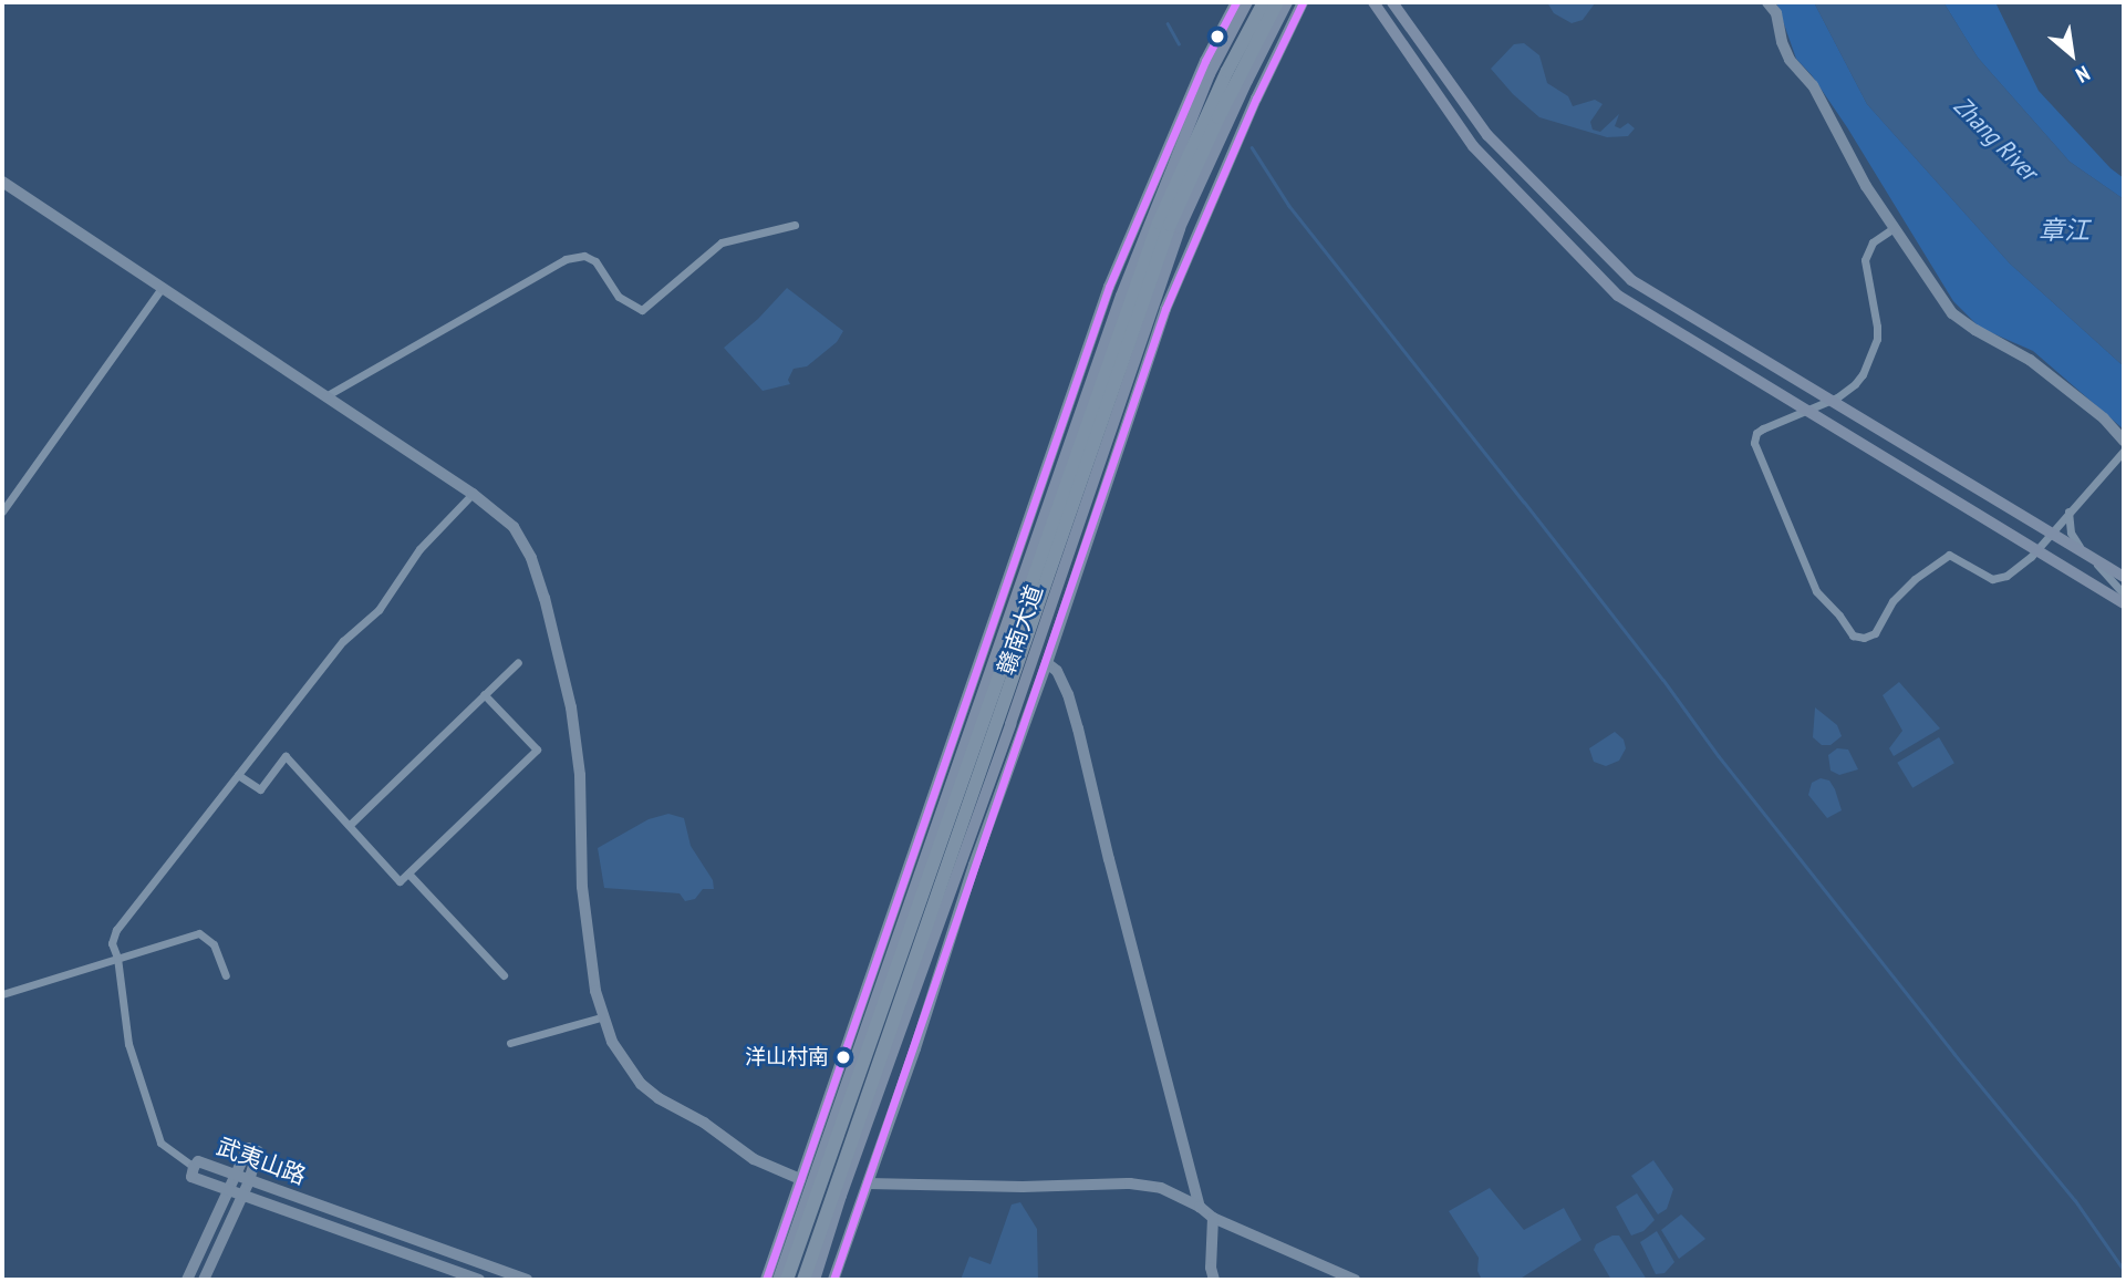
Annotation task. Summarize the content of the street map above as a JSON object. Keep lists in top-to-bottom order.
{
  "streets": {
    "main road": ["赣南大道"],
    "street": ["武夷山路"]
  },
  "water": ["Zhang River", "章江"],
  "places": ["洋山村南"],
  "north": "bottom right"
}
